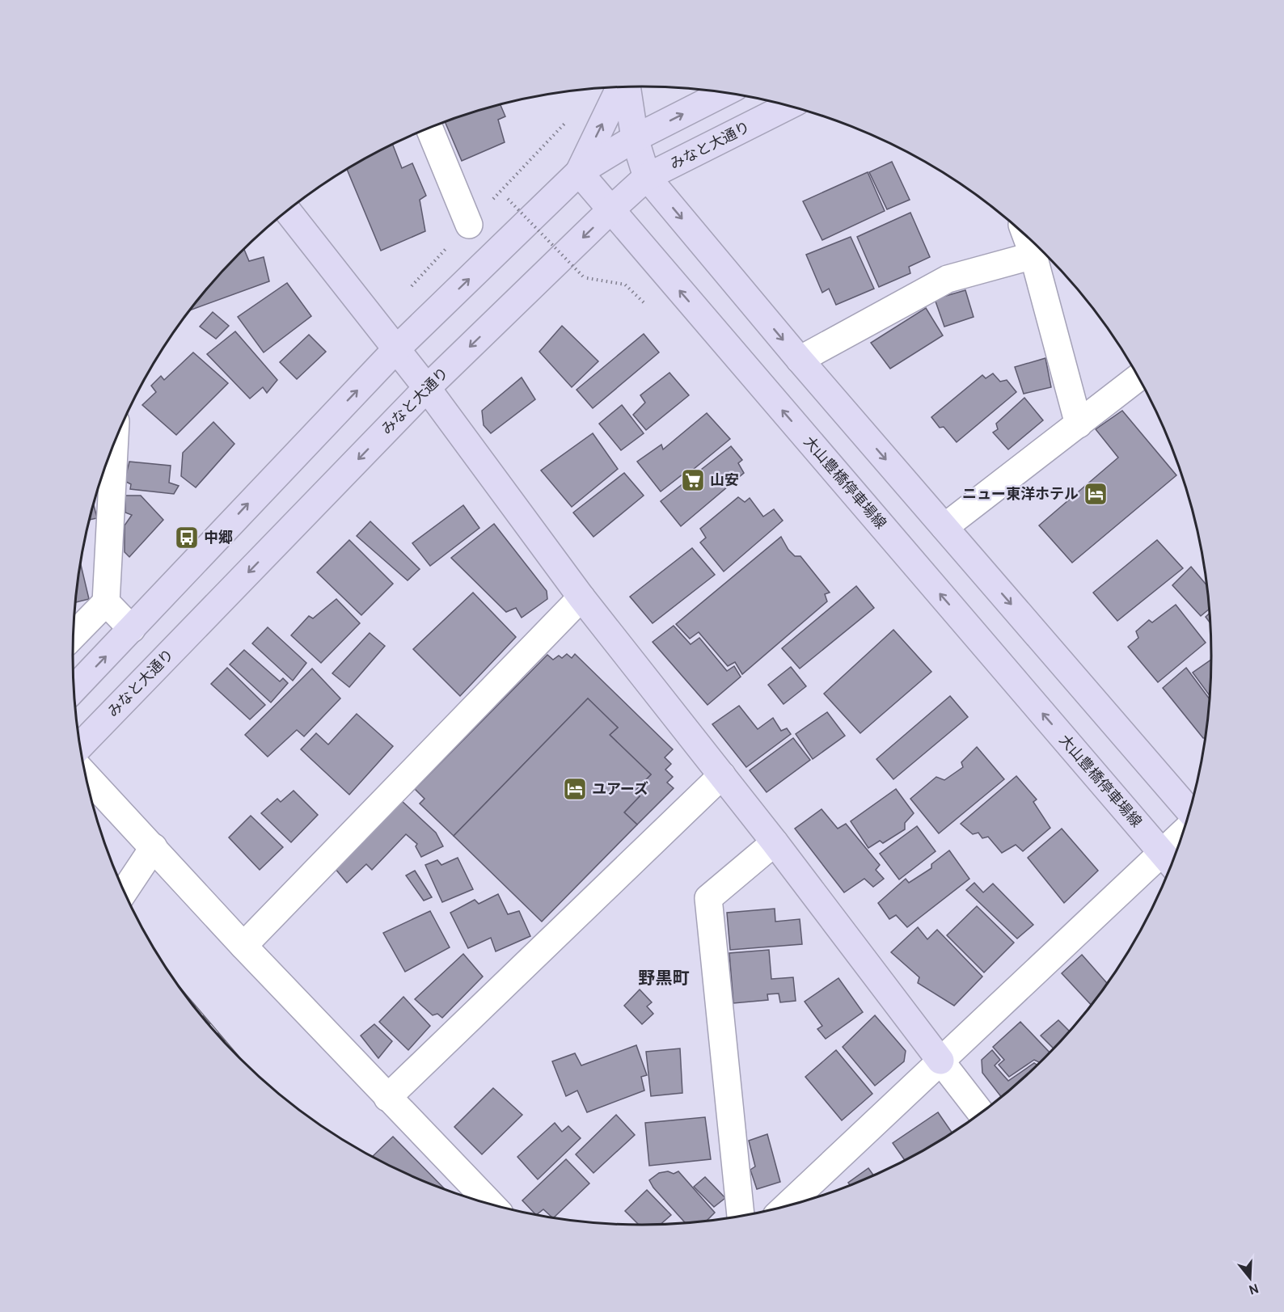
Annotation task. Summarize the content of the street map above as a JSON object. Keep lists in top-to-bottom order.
{
  "streets": {
    "street": ["みなと大通り", "大山豊橋停車場線"]
  },
  "crossings": [
    ["みなと大通り", "大山豊橋停車場線"]
  ],
  "districts": ["野黒町"],
  "places": {
    "supermarket": ["山安"],
    "hotel": ["ニュー東洋ホテル", "ユアーズ"],
    "bus stop": ["中郷"]
  },
  "north": "bottom"
}
